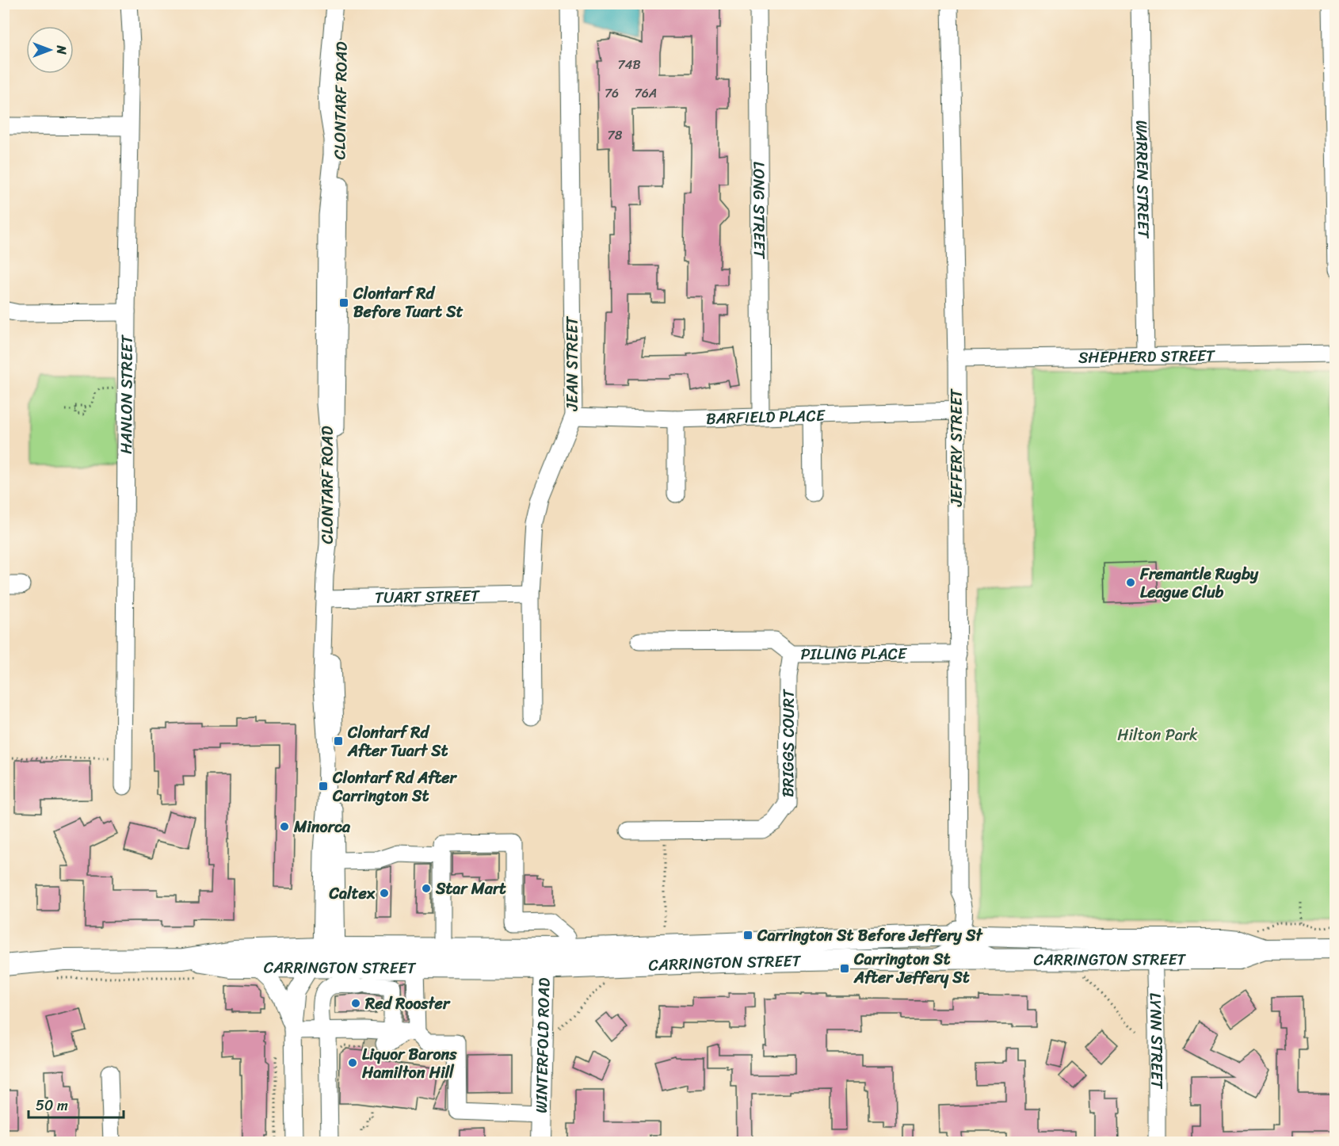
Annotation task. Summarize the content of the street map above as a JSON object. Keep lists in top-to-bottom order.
{
  "streets": {
    "main road": ["CARRINGTON STREET", "WINTERFOLD ROAD"],
    "street": [
      "CLONTARF ROAD",
      "WARREN STREET",
      "LONG STREET",
      "SHEPHERD STREET",
      "JEAN STREET",
      "HANLON STREET",
      "BARFIELD PLACE",
      "JEFFERY STREET",
      "TUART STREET",
      "PILLING PLACE",
      "BRIGGS COURT",
      "LYNN STREET"
    ]
  },
  "crossings": [
    ["CLONTARF ROAD", "TUART STREET"],
    ["CLONTARF ROAD", "CARRINGTON STREET"],
    ["WARREN STREET", "SHEPHERD STREET"],
    ["LONG STREET", "BARFIELD PLACE"],
    ["SHEPHERD STREET", "JEFFERY STREET"],
    ["JEAN STREET", "BARFIELD PLACE"],
    ["JEAN STREET", "TUART STREET"],
    ["BARFIELD PLACE", "JEFFERY STREET"],
    ["JEFFERY STREET", "PILLING PLACE"],
    ["JEFFERY STREET", "CARRINGTON STREET"],
    ["PILLING PLACE", "BRIGGS COURT"],
    ["CARRINGTON STREET", "LYNN STREET"],
    ["CARRINGTON STREET", "WINTERFOLD ROAD"]
  ],
  "parks": ["Hilton Park"],
  "places": {
    "transit": [
      "Clontarf Rd Before Tuart St",
      "Clontarf Rd After Tuart St",
      "Clontarf Rd After Carrington St",
      "Carrington St Before Jeffery St",
      "Carrington St After Jeffery St"
    ],
    "other": [
      "Fremantle Rugby League Club",
      "Minorca",
      "Star Mart",
      "Caltex",
      "Red Rooster",
      "Liquor Barons Hamilton Hill"
    ]
  },
  "house_numbers": [
    "74B",
    "76",
    "76A",
    "78"
  ],
  "scale_bar": "50 m",
  "north": "right"
}
